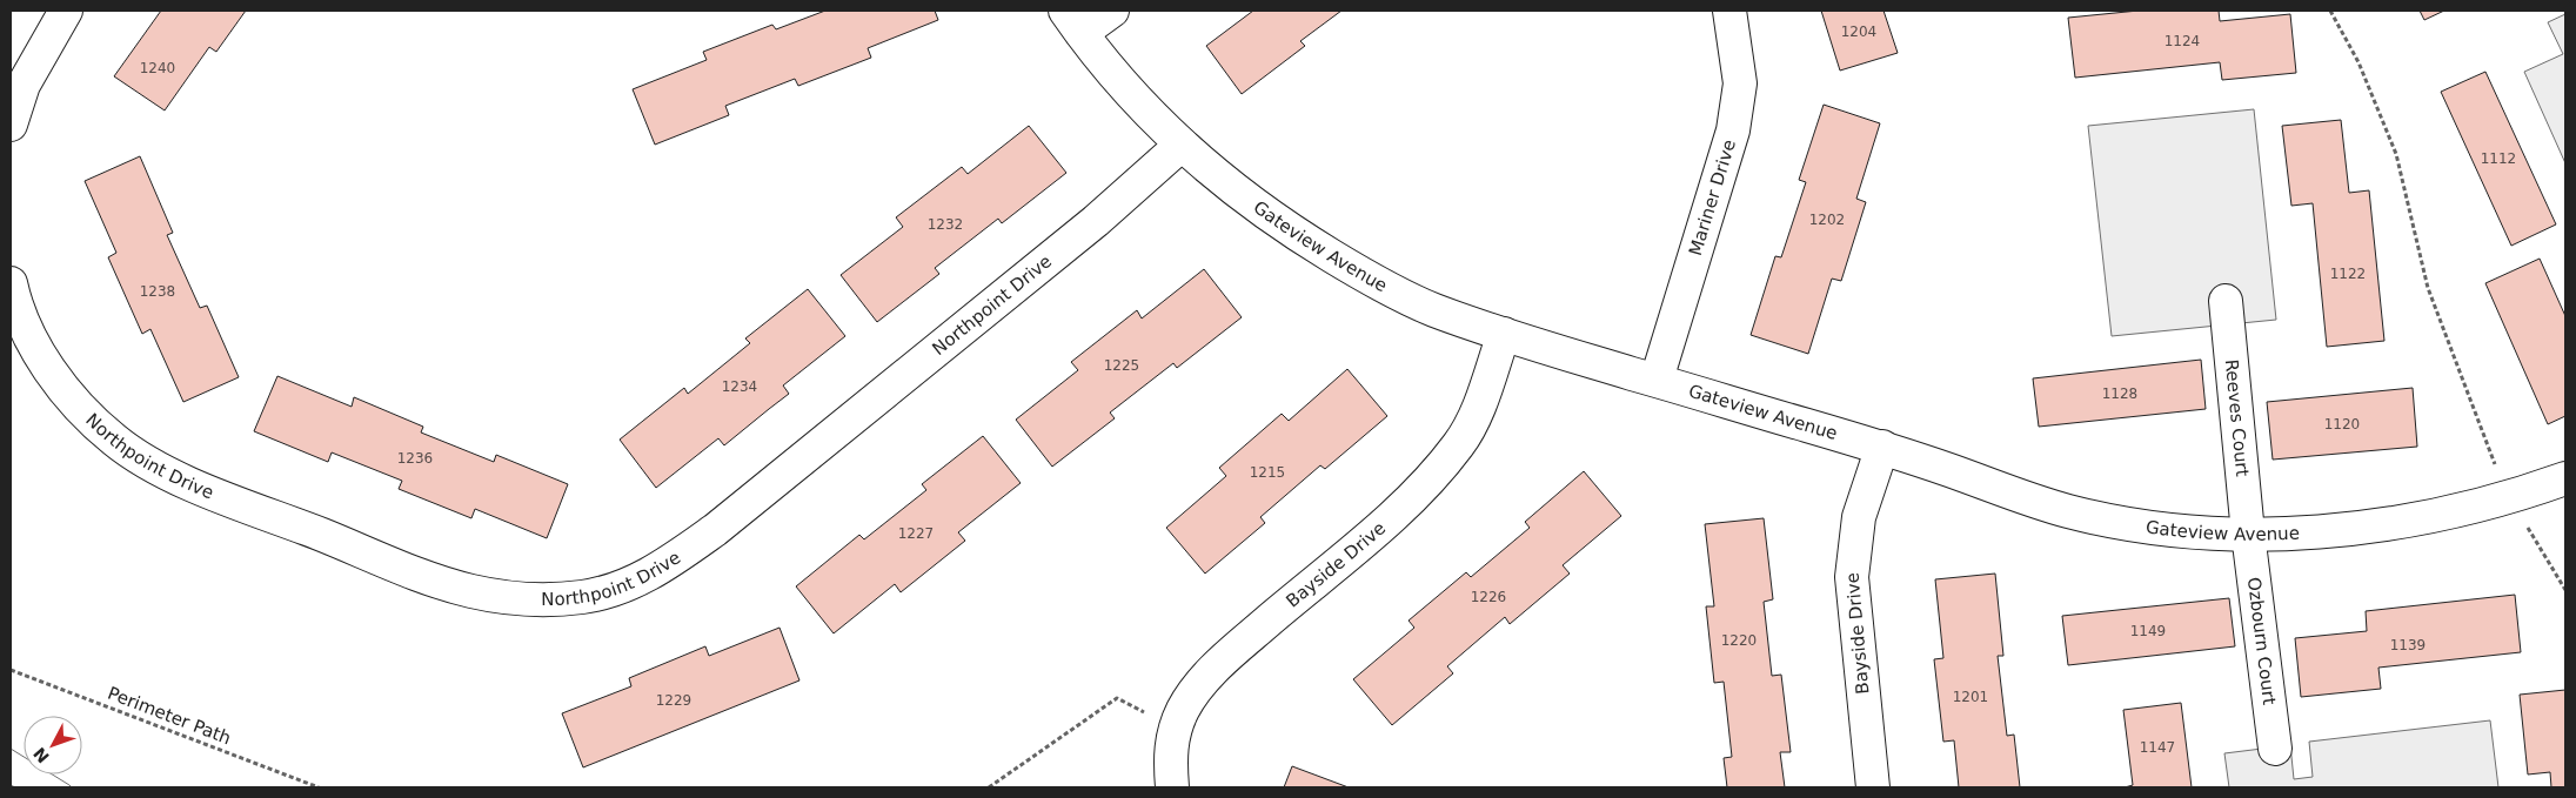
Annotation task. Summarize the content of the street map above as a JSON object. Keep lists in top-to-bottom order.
{
  "streets": {
    "street": [
      "Mariner Drive",
      "Gateview Avenue",
      "Northpoint Drive",
      "Reeves Court",
      "Bayside Drive",
      "Ozbourn Court"
    ],
    "path": ["Perimeter Path"]
  },
  "crossings": [
    ["Mariner Drive", "Gateview Avenue"],
    ["Gateview Avenue", "Northpoint Drive"],
    ["Gateview Avenue", "Reeves Court"],
    ["Gateview Avenue", "Bayside Drive"],
    ["Gateview Avenue", "Ozbourn Court"],
    ["Reeves Court", "Ozbourn Court"]
  ],
  "house_numbers": [
    "1204",
    "1124",
    "1240",
    "1112",
    "1202",
    "1232",
    "1122",
    "1238",
    "1225",
    "1234",
    "1128",
    "1120",
    "1236",
    "1215",
    "1227",
    "1226",
    "1149",
    "1220",
    "1139",
    "1201",
    "1229",
    "1147"
  ],
  "north": "bottom left"
}
